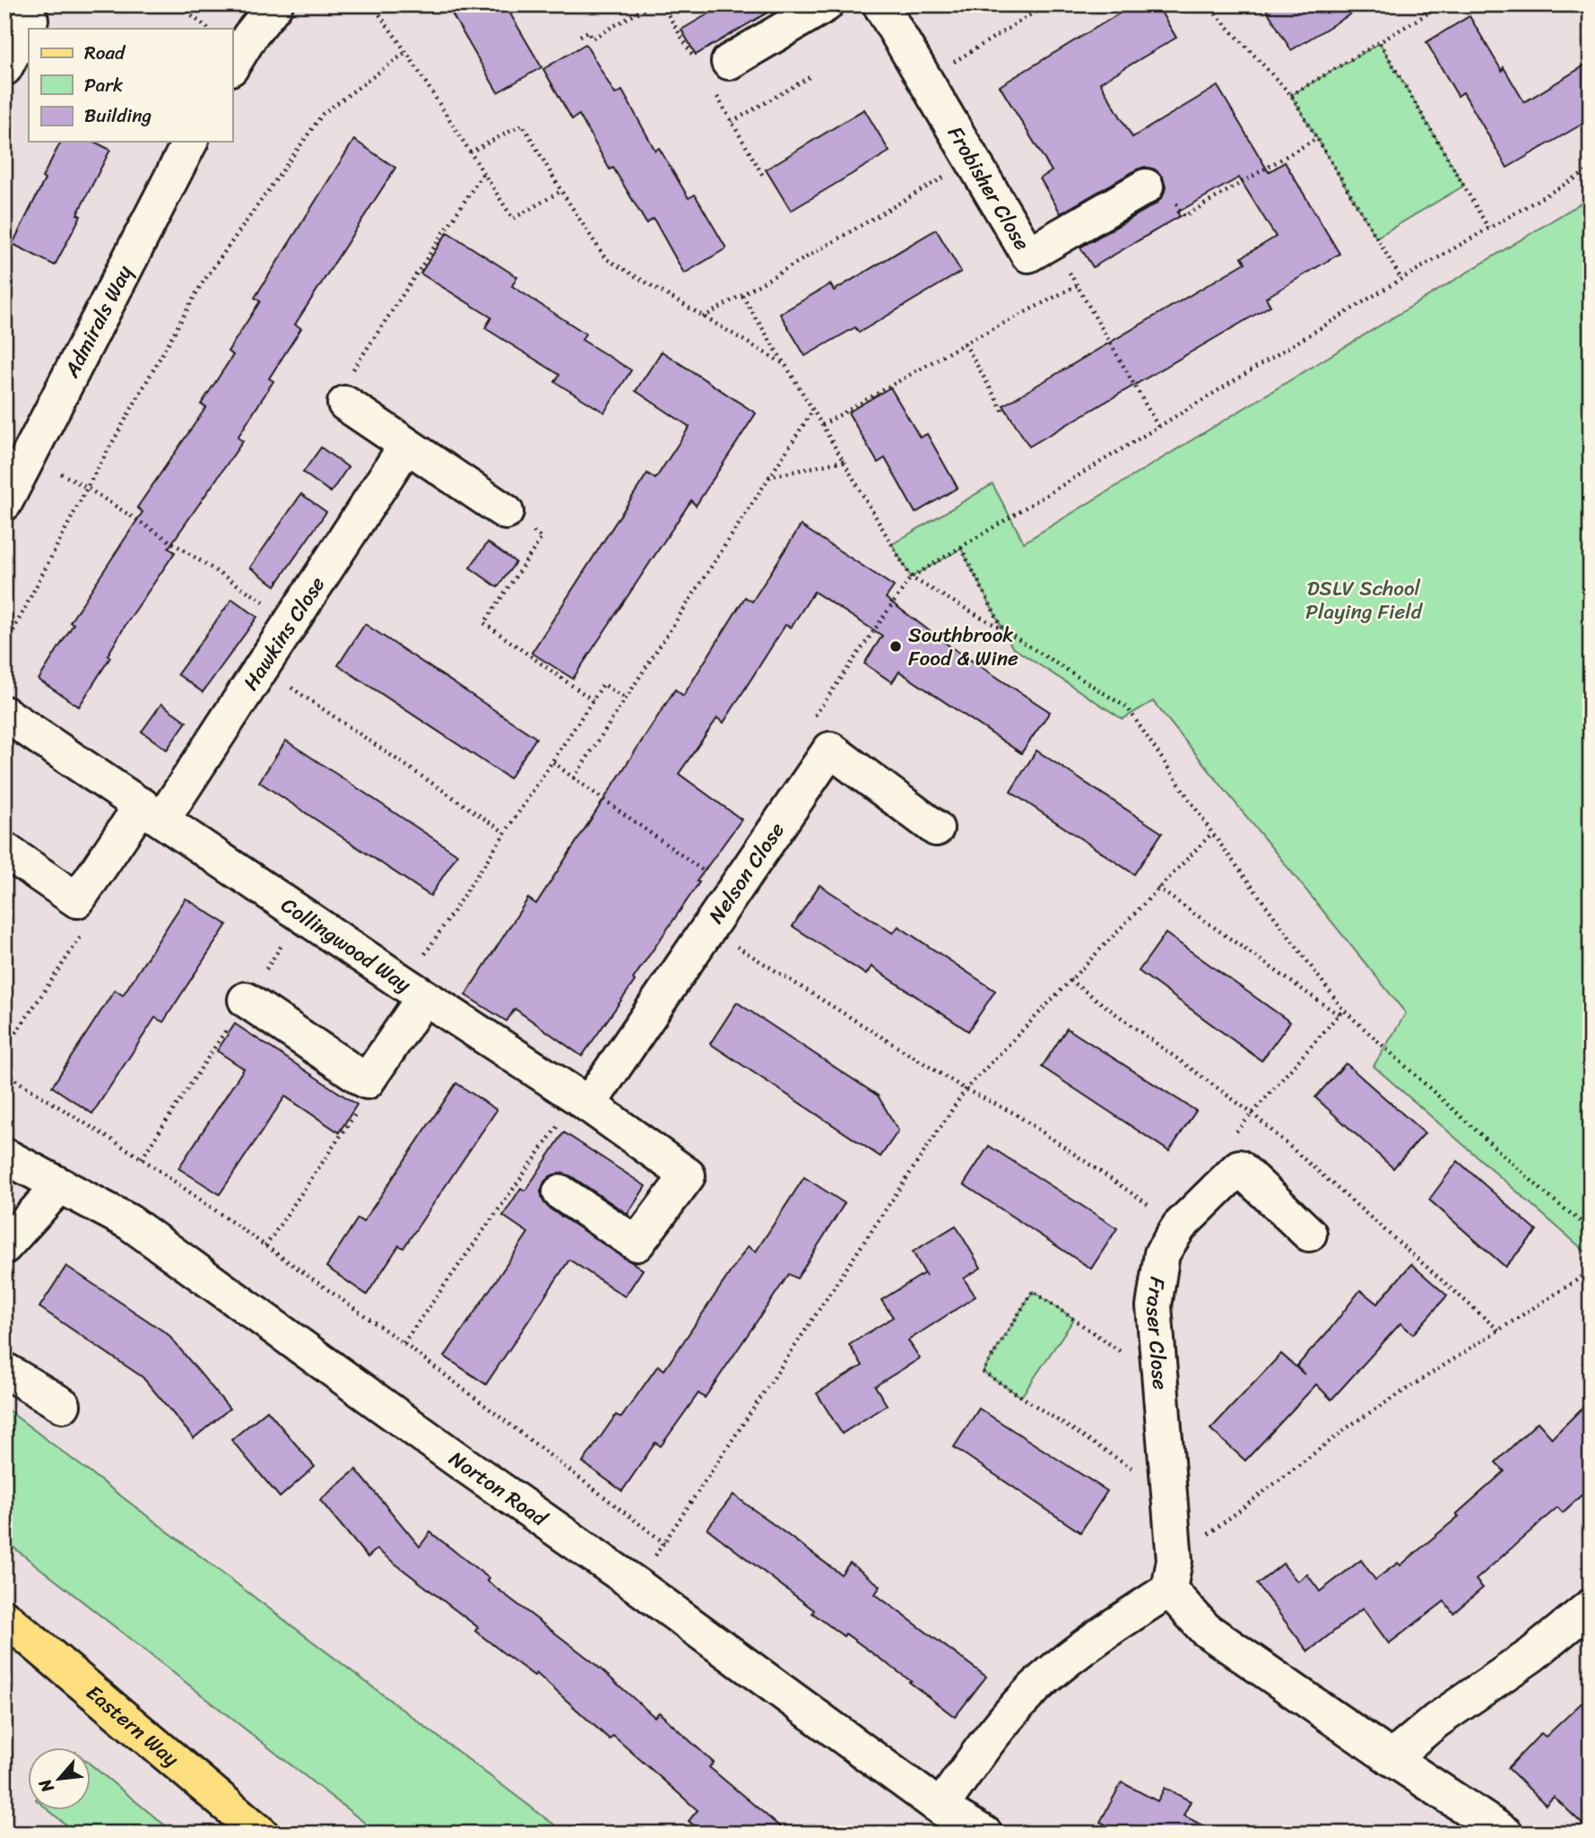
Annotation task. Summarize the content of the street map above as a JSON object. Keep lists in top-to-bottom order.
{
  "streets": {
    "main road": ["Eastern Way"],
    "street": [
      "Frobisher Close",
      "Admirals Way",
      "Hawkins Close",
      "Nelson Close",
      "Collingwood Way",
      "Fraser Close",
      "Norton Road"
    ]
  },
  "crossings": [
    ["Hawkins Close", "Collingwood Way"],
    ["Nelson Close", "Collingwood Way"]
  ],
  "parks": ["DSLV School Playing Field"],
  "places": ["Southbrook Food & Wine"],
  "legend": ["Road", "Park", "Building"],
  "north": "bottom left"
}
